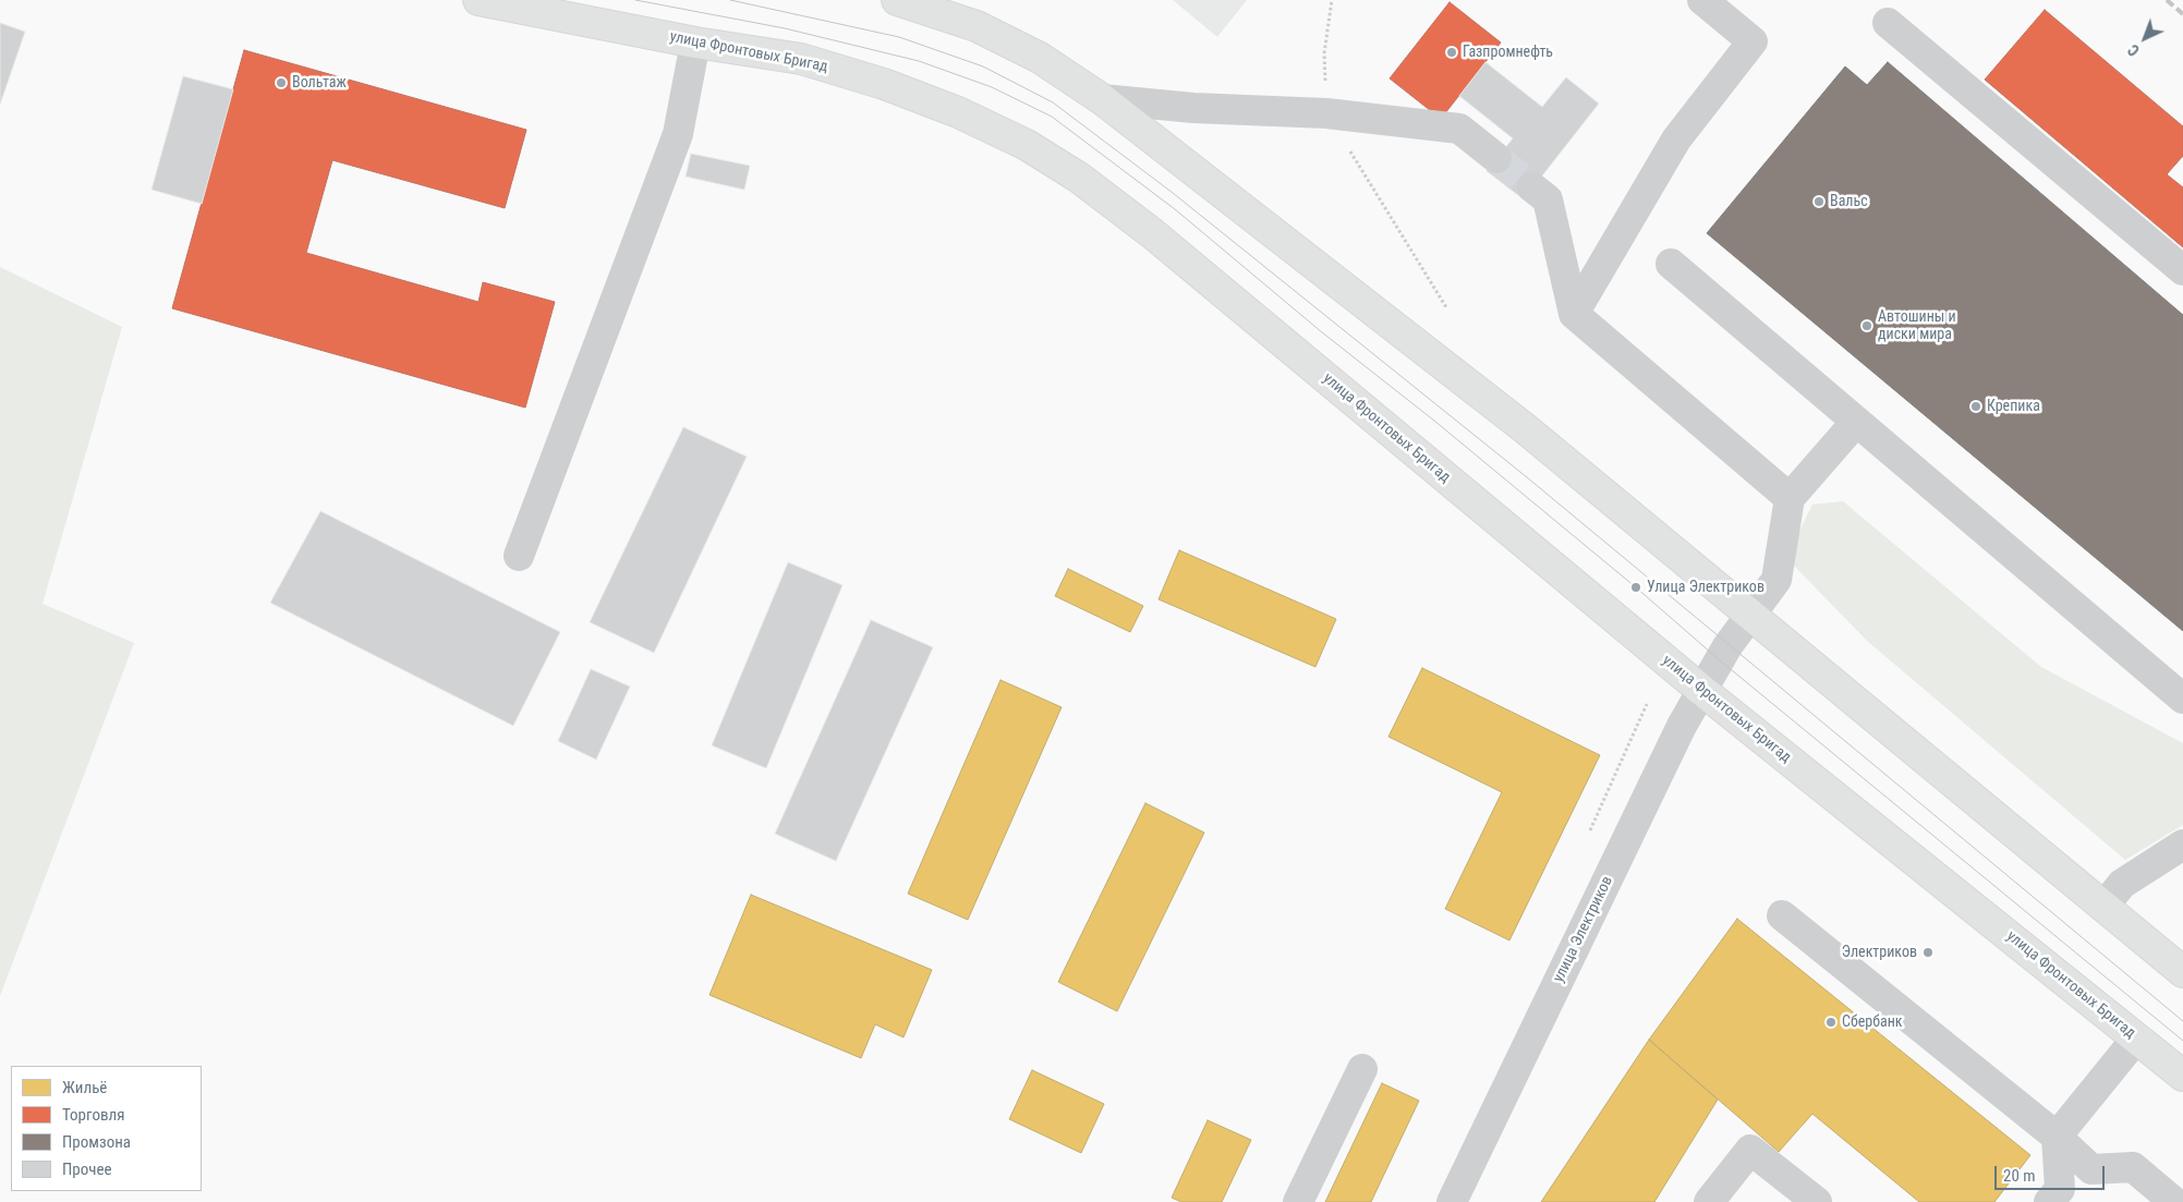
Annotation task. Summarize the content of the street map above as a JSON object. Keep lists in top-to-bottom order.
{
  "streets": {
    "main road": ["улица Фронтовых Бригад"],
    "lane": ["улица Электриков"]
  },
  "crossings": [
    ["улица Фронтовых Бригад", "улица Электриков"]
  ],
  "places": [
    "Газпромнефть",
    "Вольтаж",
    "Вальс",
    "Автошины и диски мира",
    "Крепика",
    "Улица Электриков",
    "Электриков",
    "Сбербанк"
  ],
  "legend": [
    "Жильё",
    "Торговля",
    "Промзона",
    "Прочее"
  ],
  "scale_bar": "20 m",
  "north": "bottom left"
}
